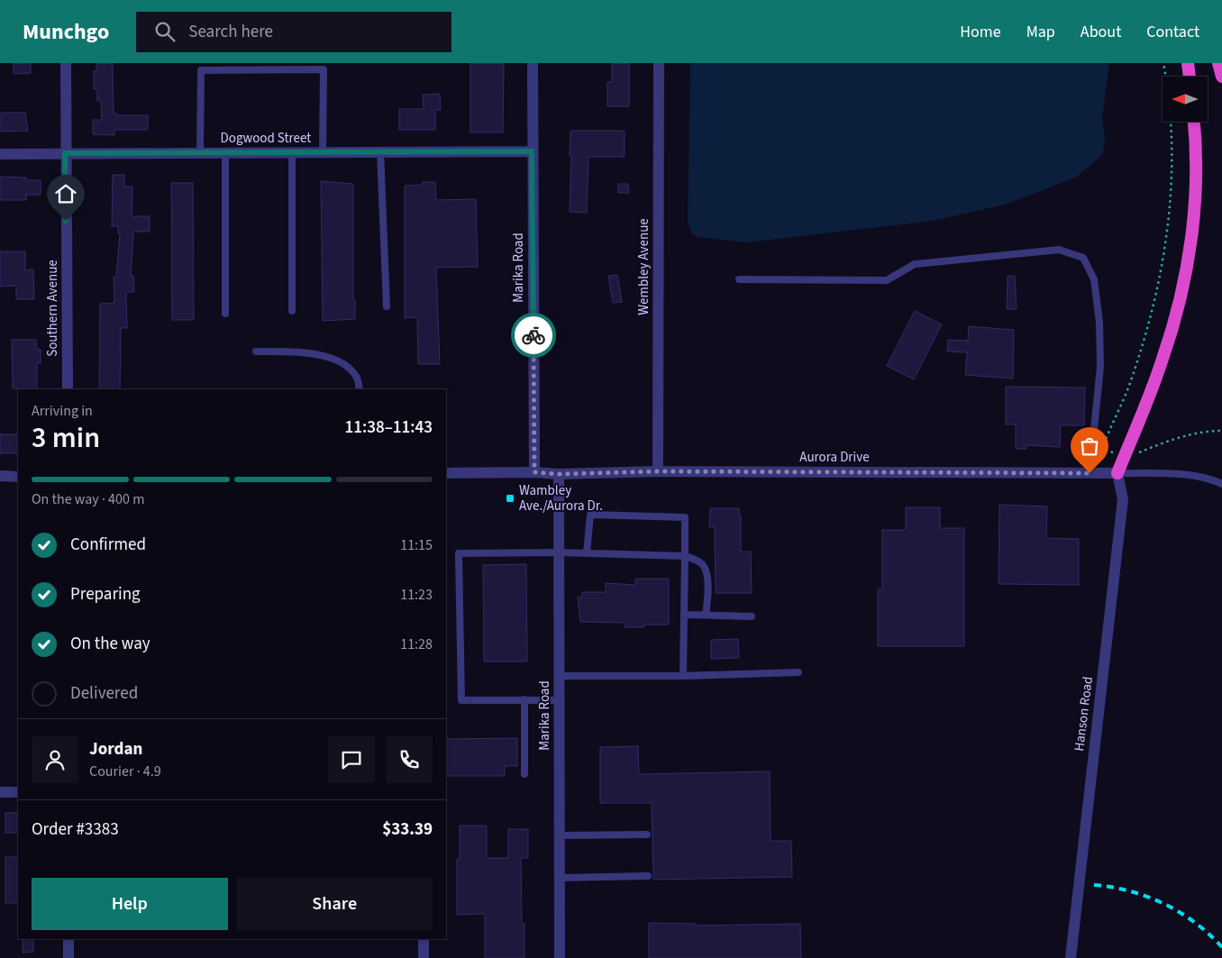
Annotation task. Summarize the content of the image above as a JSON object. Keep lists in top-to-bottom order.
{
  "streets": {
    "street": [
      "Dogwood Street",
      "Wembley Avenue",
      "Marika Road",
      "Southern Avenue",
      "Aurora Drive",
      "Hanson Road"
    ]
  },
  "crossings": [
    ["Dogwood Street", "Marika Road"],
    ["Dogwood Street", "Southern Avenue"],
    ["Wembley Avenue", "Aurora Drive"],
    ["Marika Road", "Aurora Drive"],
    ["Aurora Drive", "Hanson Road"]
  ],
  "places": {
    "transit": ["Wambley Ave./Aurora Dr."]
  },
  "north": "left",
  "page": {
    "header": "Munchgo",
    "search": "Search here",
    "nav": [
      "Home",
      "Map",
      "About",
      "Contact"
    ],
    "heading": ["3 min", "Arriving in", "11:38–11:43"],
    "panel": [
      "Jordan",
      "Courier · 4.9",
      "Order #3383",
      "$33.39"
    ],
    "bar": "On the way · 400 m",
    "list": [
      ["Confirmed", "11:15"],
      ["Preparing", "11:23"],
      ["On the way", "11:28"],
      "Delivered"
    ],
    "buttons": ["Help", "Share"]
  }
}
